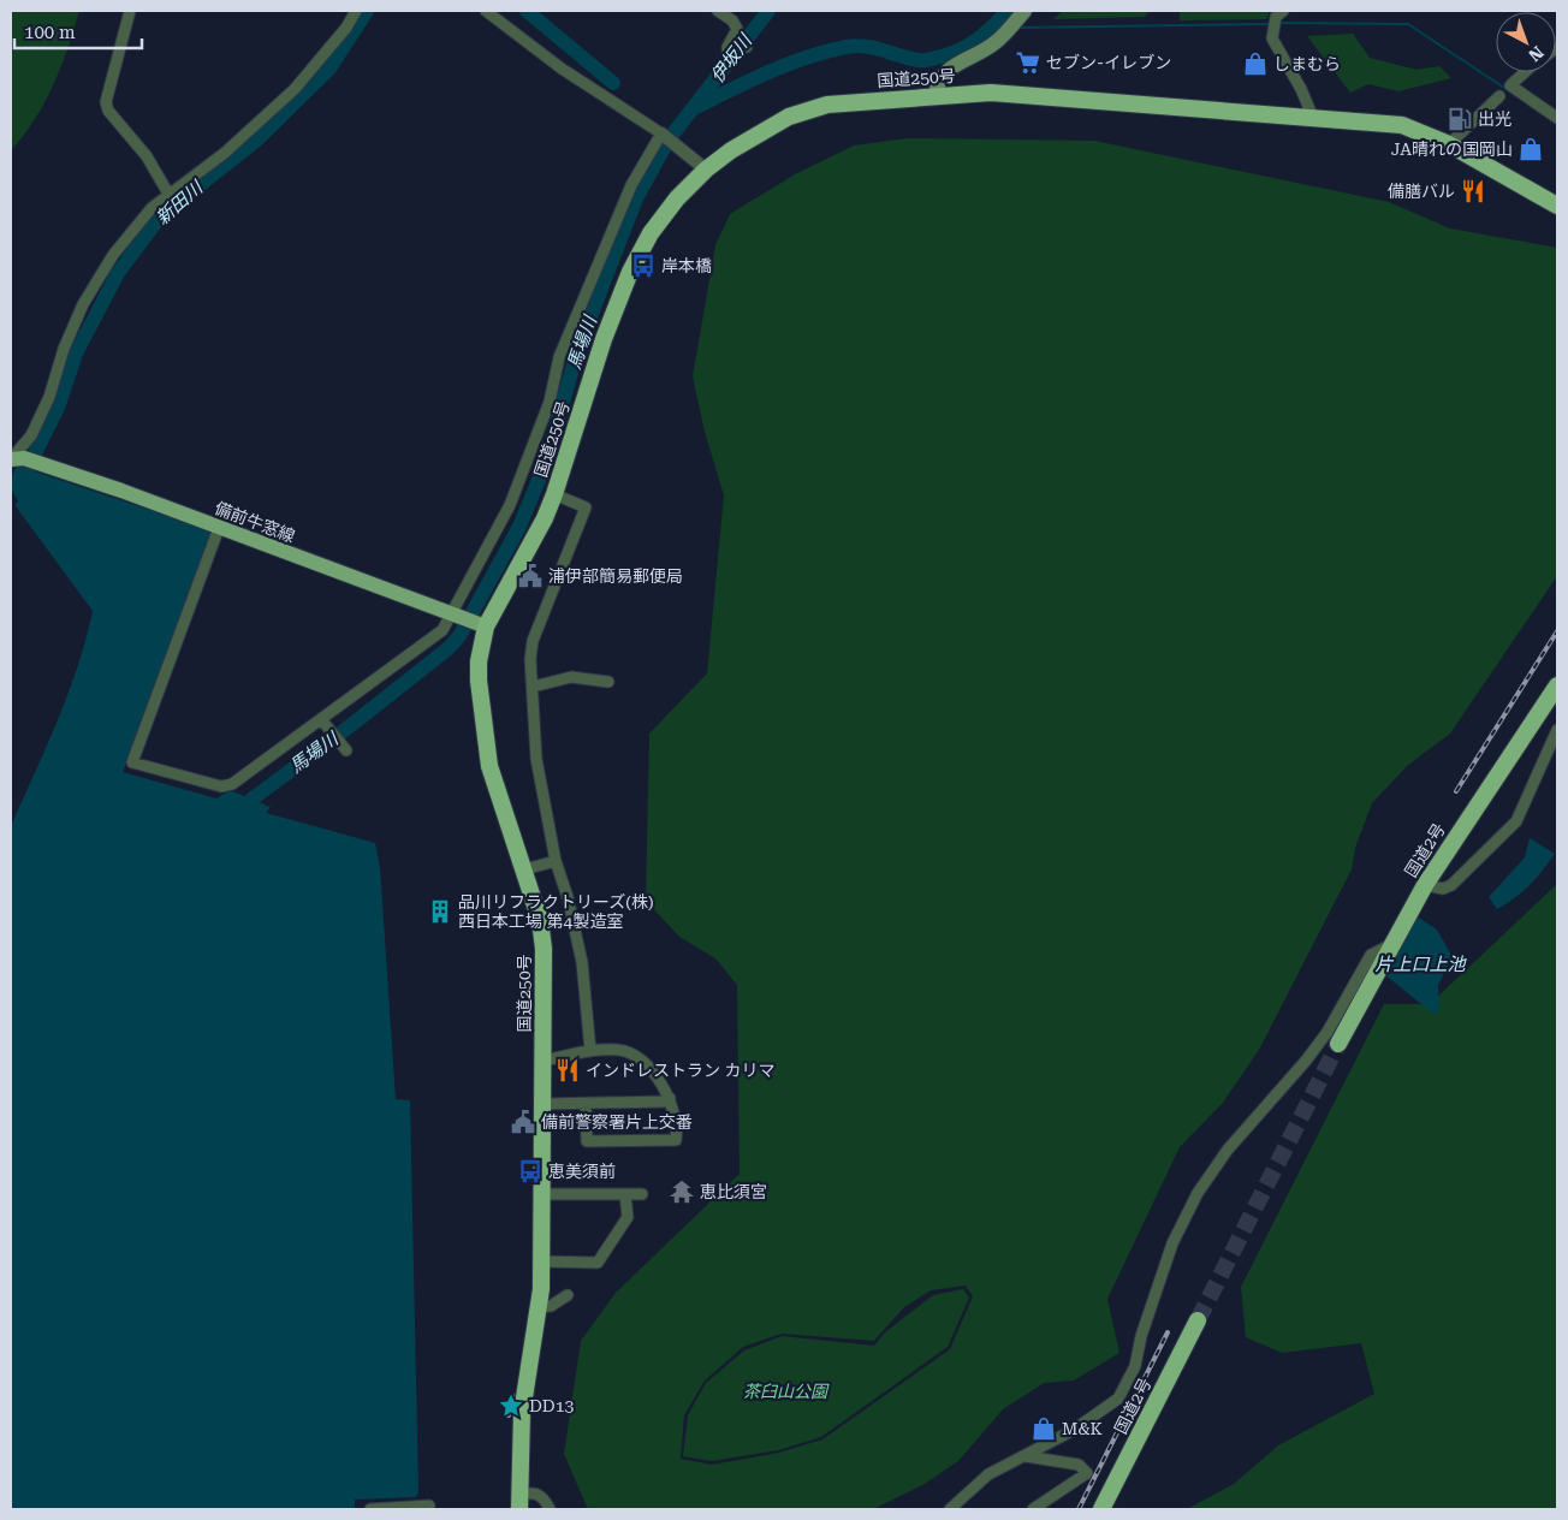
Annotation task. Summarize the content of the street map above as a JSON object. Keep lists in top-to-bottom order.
{
  "streets": {
    "highway": ["国道250号", "国道2号"],
    "main road": ["備前牛窓線"]
  },
  "crossings": [
    ["国道250号", "備前牛窓線"]
  ],
  "water": [
    "伊坂川",
    "新田川",
    "馬場川",
    "片上口上池"
  ],
  "parks": ["茶臼山公園"],
  "places": {
    "supermarket": ["セブン-イレブン"],
    "shop": ["しまむら", "JA晴れの国岡山", "M&K"],
    "fuel station": ["出光"],
    "restaurant": ["備膳バル", "インドレストラン カリマ"],
    "bus stop": ["岸本橋", "恵美須前"],
    "public building": ["浦伊部簡易郵便局", "備前警察署片上交番"],
    "building": ["品川リフラクトリーズ(株) 西日本工場 第4製造室"],
    "temple": ["恵比須宮"],
    "place": ["DD13"]
  },
  "scale_bar": "100 m",
  "north": "bottom right"
}
